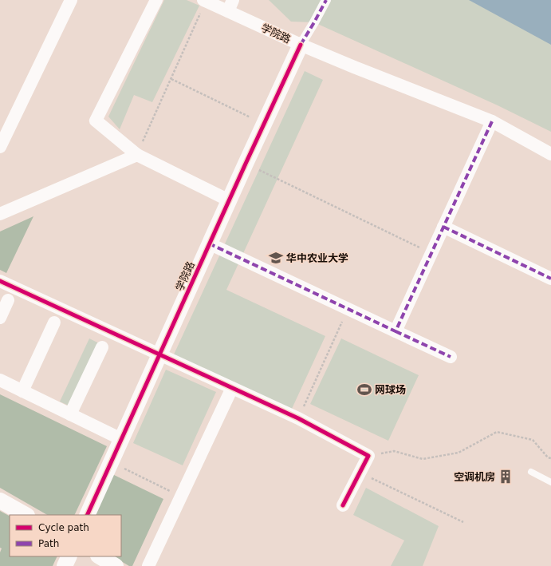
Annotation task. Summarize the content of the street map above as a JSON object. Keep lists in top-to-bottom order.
{
  "streets": {
    "street": ["学院路"]
  },
  "places": {
    "school or university": ["华中农业大学"],
    "sports": ["网球场"],
    "building": ["空调机房"]
  },
  "legend": ["Cycle path", "Path"]
}
